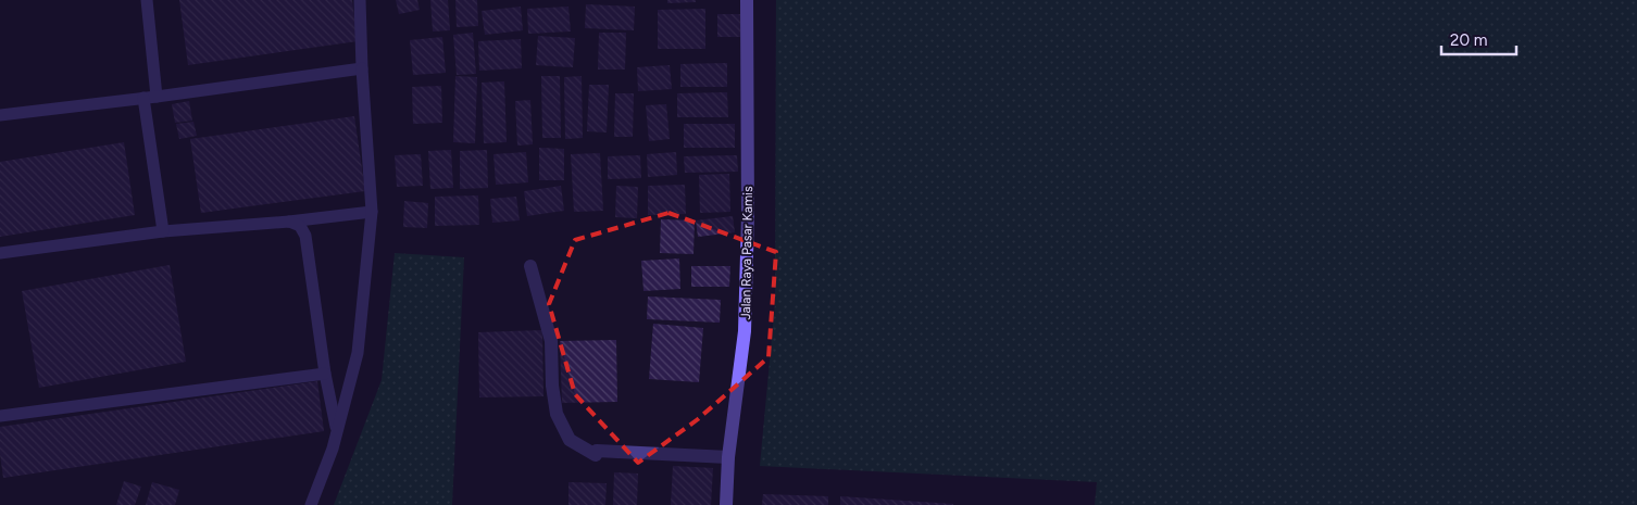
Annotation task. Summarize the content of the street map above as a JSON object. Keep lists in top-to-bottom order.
{
  "streets": {
    "main road": ["Jalan Raya Pasar Kamis"]
  },
  "scale_bar": "20 m"
}
